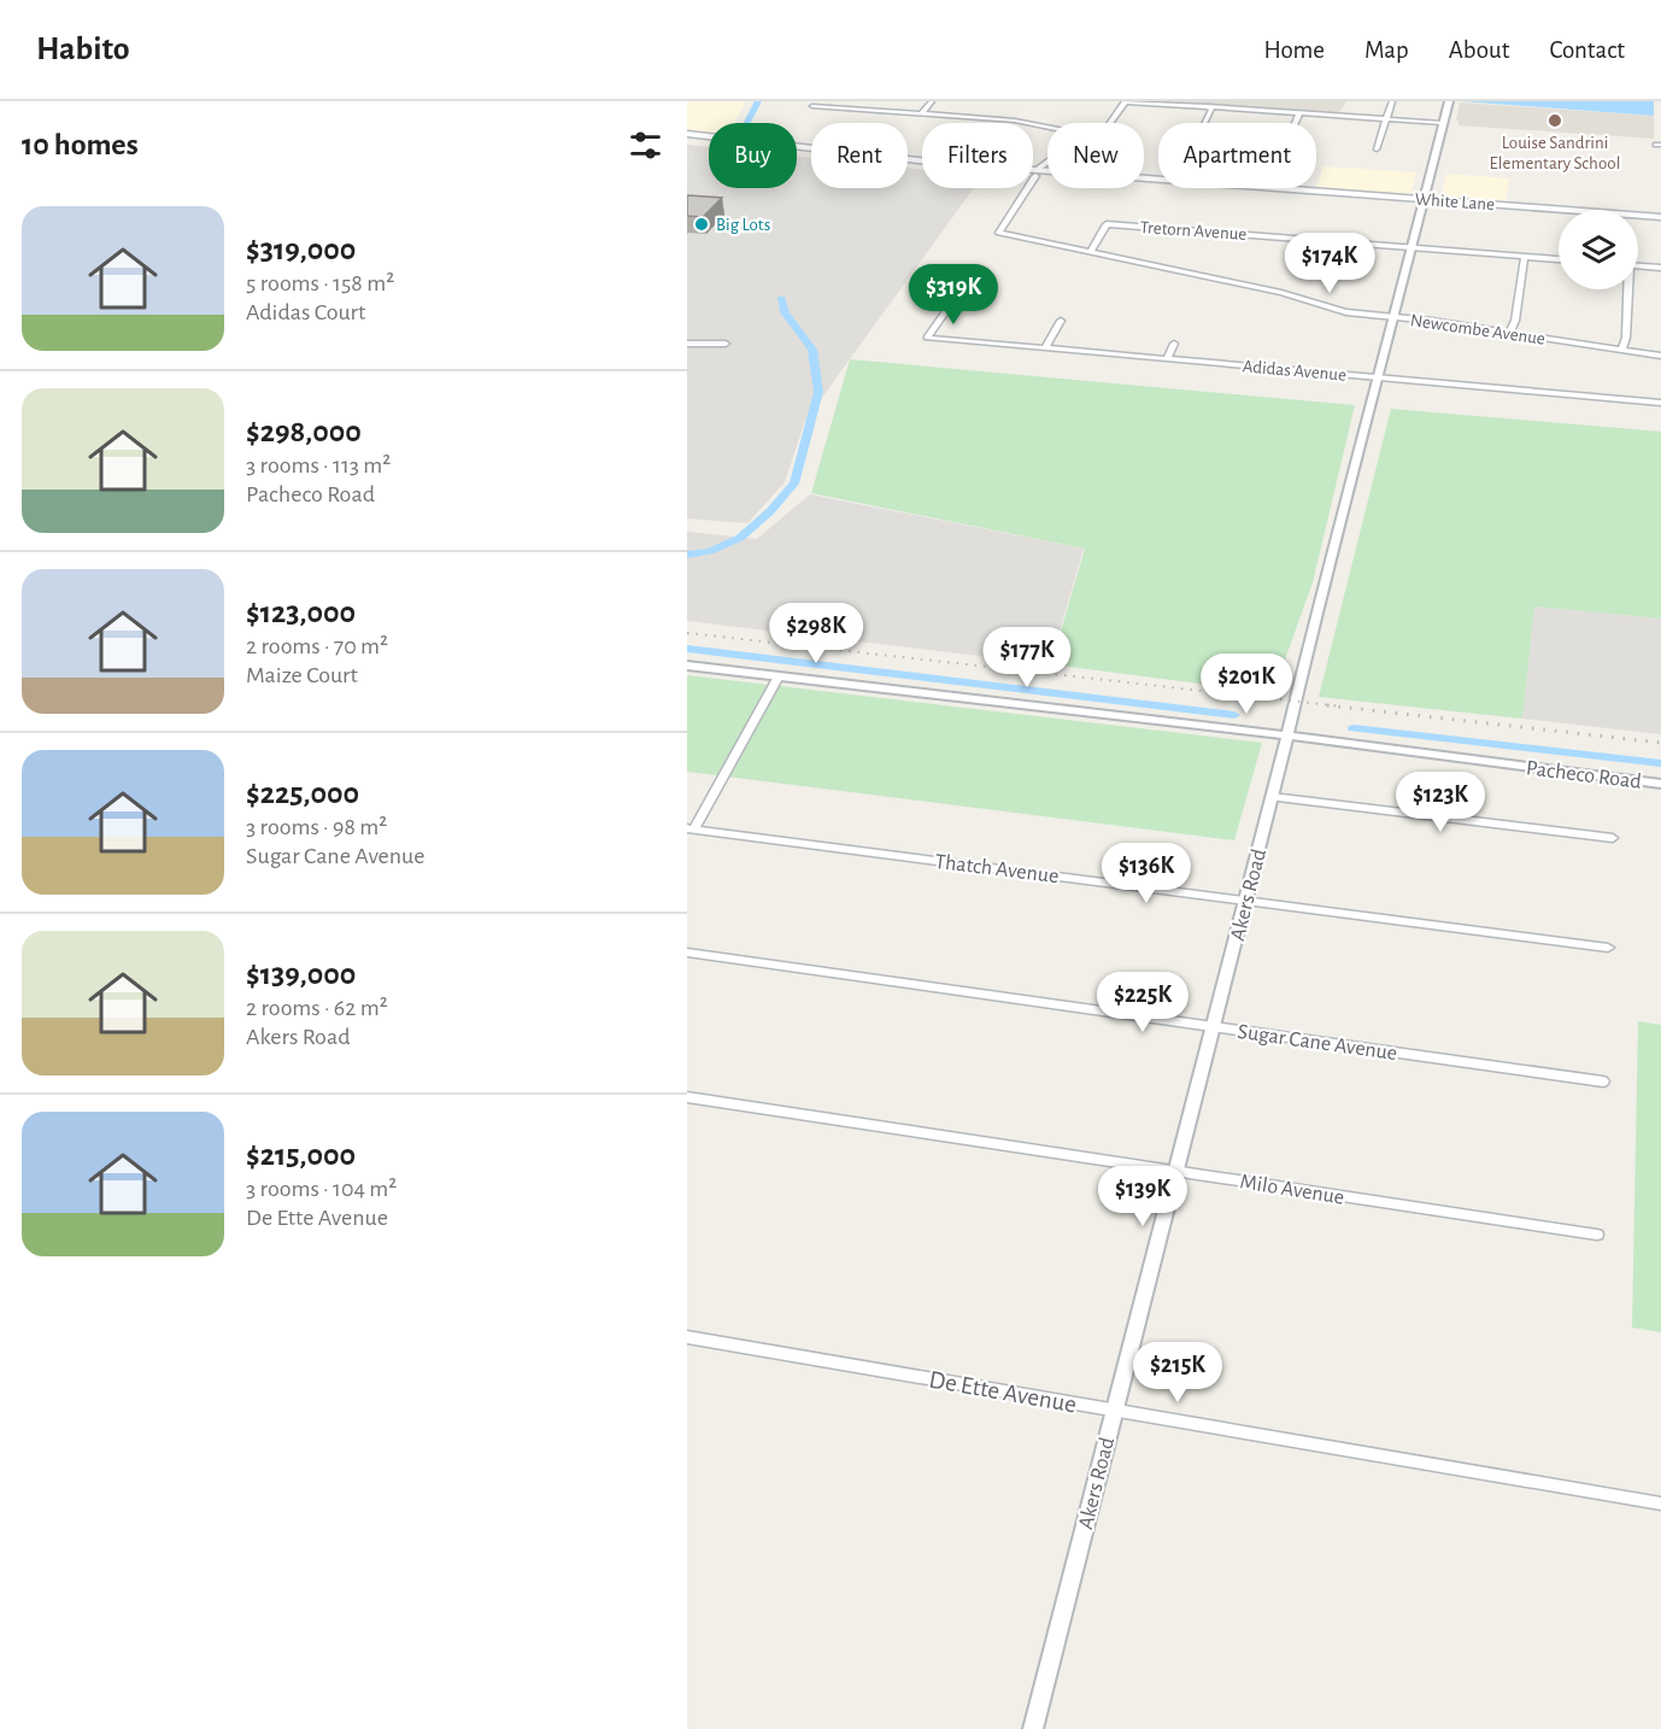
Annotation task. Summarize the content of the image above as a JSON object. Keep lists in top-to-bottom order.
{
  "streets": {
    "main road": ["White Lane"],
    "street": [
      "Tretorn Avenue",
      "Newcombe Avenue",
      "Adidas Avenue",
      "Pacheco Road",
      "Thatch Avenue",
      "Akers Road",
      "Sugar Cane Avenue",
      "Milo Avenue",
      "De Ette Avenue"
    ]
  },
  "crossings": [
    ["White Lane", "Newcombe Avenue"],
    ["White Lane", "Akers Road"],
    ["Tretorn Avenue", "Newcombe Avenue"],
    ["Tretorn Avenue", "Akers Road"],
    ["Newcombe Avenue", "Akers Road"],
    ["Adidas Avenue", "Akers Road"],
    ["Pacheco Road", "Akers Road"],
    ["Thatch Avenue", "Akers Road"],
    ["Akers Road", "Sugar Cane Avenue"],
    ["Akers Road", "Milo Avenue"],
    ["Akers Road", "De Ette Avenue"]
  ],
  "places": ["Louise Sandrini Elementary School", "Big Lots"],
  "page": {
    "header": "Habito",
    "nav": [
      "Home",
      "Map",
      "About",
      "Contact"
    ],
    "heading": "10 homes",
    "chip": [
      "Buy",
      "Rent",
      "Filters",
      "New",
      "Apartment"
    ],
    "list": [
      {
        "name": "$319,000",
        "note": "5 rooms · 158 m² · Adidas Court"
      },
      {
        "name": "$298,000",
        "note": "3 rooms · 113 m² · Pacheco Road"
      },
      {
        "name": "$123,000",
        "note": "2 rooms · 70 m² · Maize Court"
      },
      {
        "name": "$225,000",
        "note": "3 rooms · 98 m² · Sugar Cane Avenue"
      },
      {
        "name": "$139,000",
        "note": "2 rooms · 62 m² · Akers Road"
      },
      {
        "name": "$215,000",
        "note": "3 rooms · 104 m² · De Ette Avenue"
      }
    ],
    "price": [
      "$174K",
      "$319K",
      "$298K",
      "$177K",
      "$201K",
      "$123K",
      "$136K",
      "$225K",
      "$139K",
      "$215K"
    ]
  }
}
